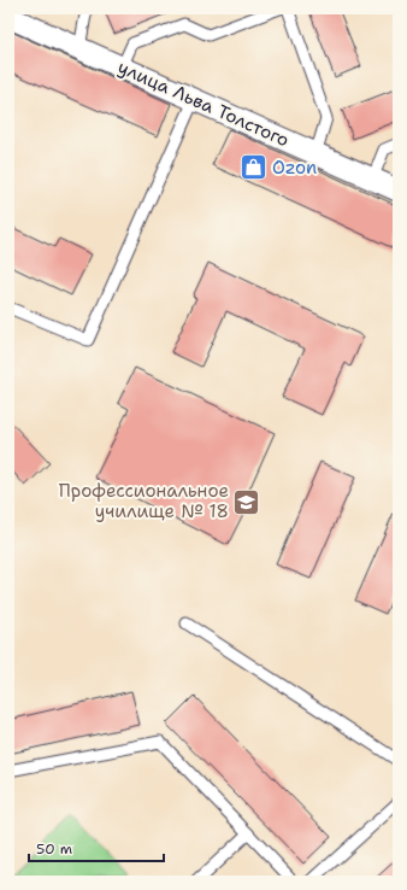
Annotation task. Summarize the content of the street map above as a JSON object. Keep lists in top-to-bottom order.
{
  "streets": {
    "street": ["улица Льва Толстого"]
  },
  "places": {
    "shop": ["Ozon"],
    "school or university": ["Профессиональное училище № 18"]
  },
  "scale_bar": "50 m"
}
